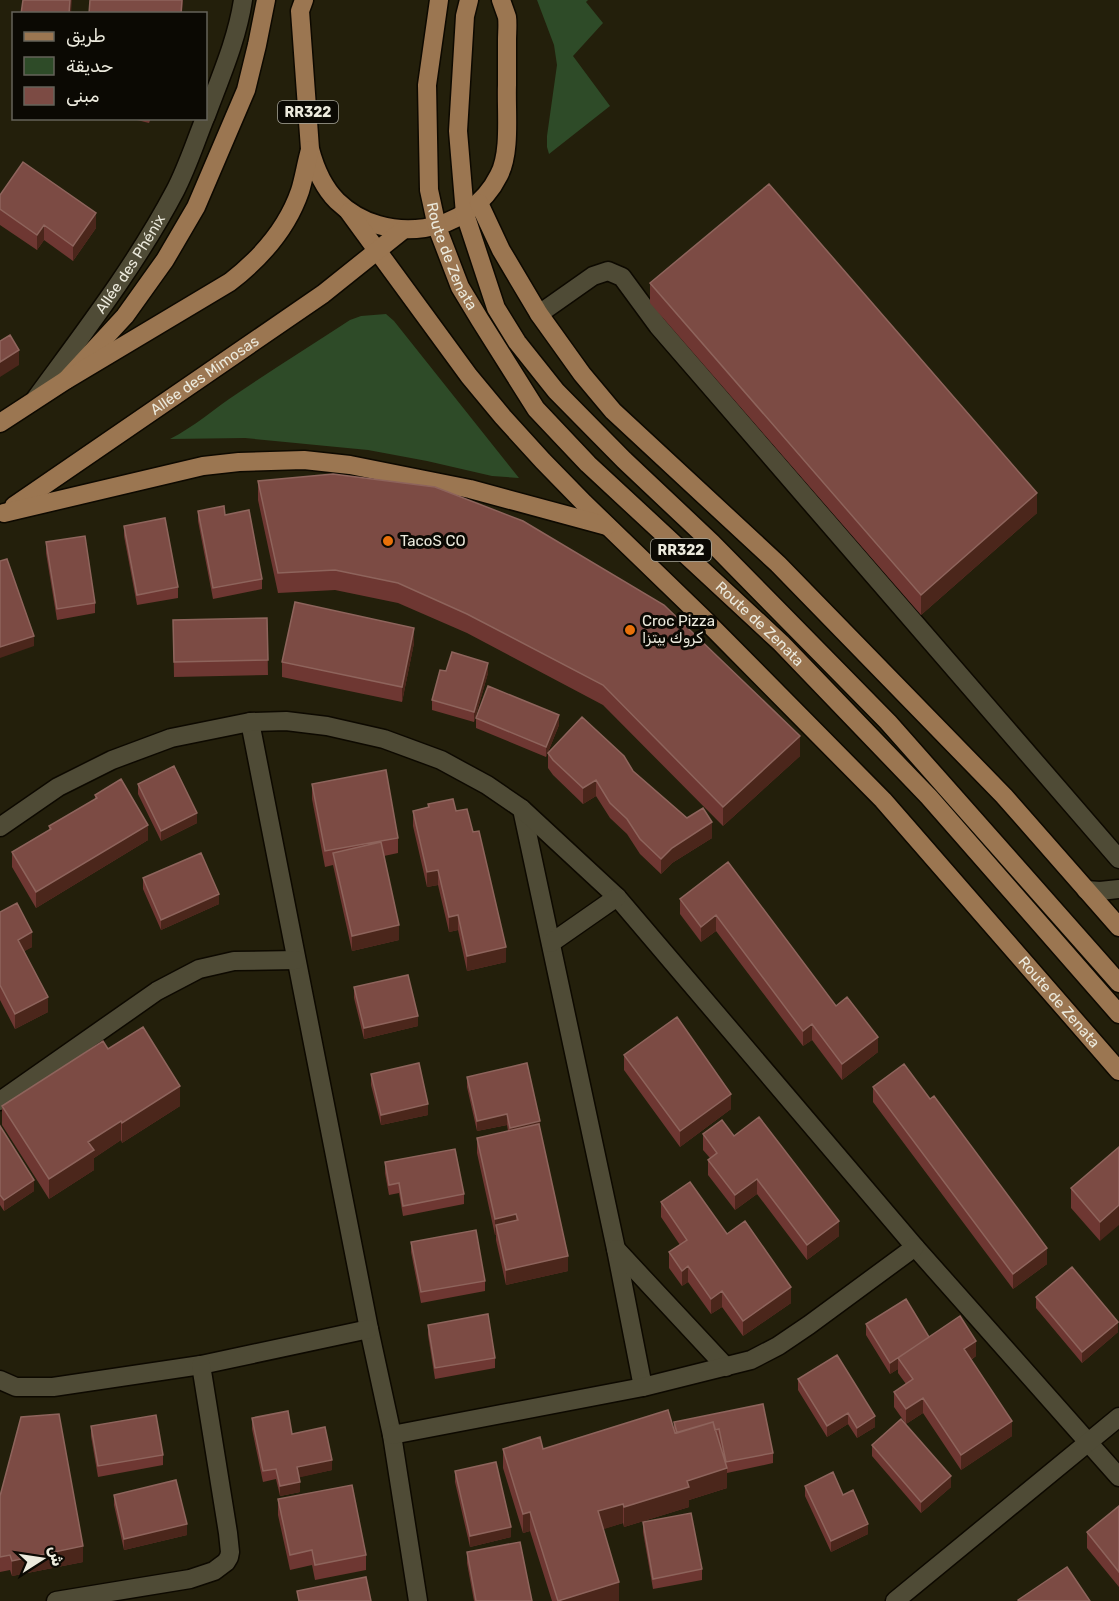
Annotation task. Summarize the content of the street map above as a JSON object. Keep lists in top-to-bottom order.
{
  "streets": {
    "main road": ["RR322", "Route de Zenata", "Allée des Mimosas"],
    "street": ["Allée des Phénix"]
  },
  "crossings": [
    ["RR322", "Route de Zenata"],
    ["RR322", "Allée des Mimosas"],
    ["Route de Zenata", "Allée des Mimosas"]
  ],
  "places": ["TacoS CO", "Croc Pizza كروك بيتزا"],
  "legend": ["طريق", "حديقة", "مبنى"],
  "north": "right"
}
